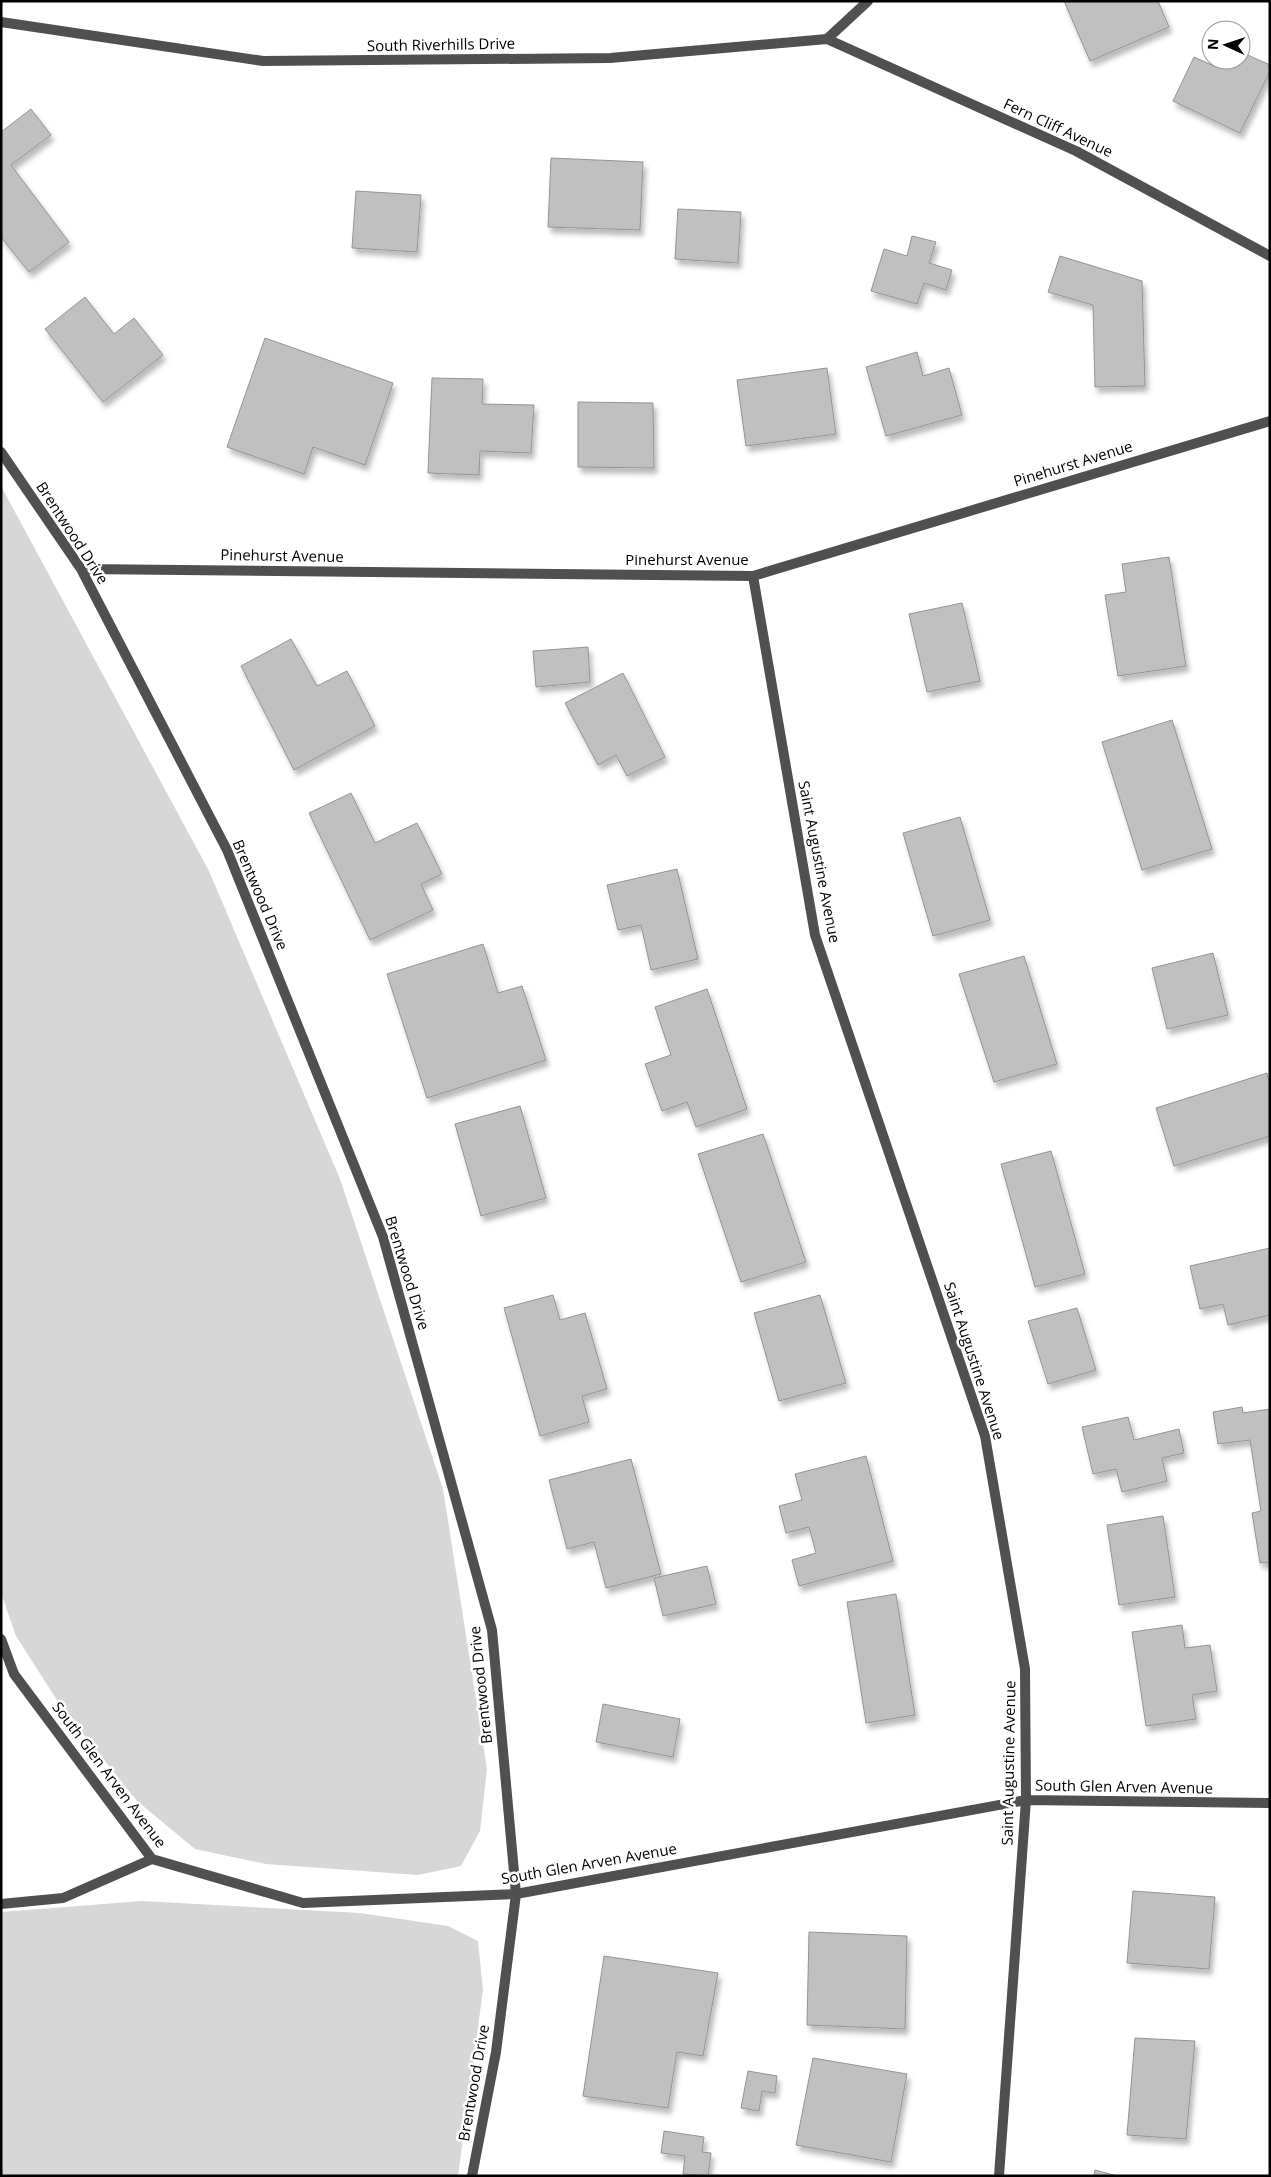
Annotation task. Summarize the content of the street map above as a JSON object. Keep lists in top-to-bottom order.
{
  "streets": {
    "street": [
      "South Riverhills Drive",
      "Fern Cliff Avenue",
      "Pinehurst Avenue",
      "Brentwood Drive",
      "Saint Augustine Avenue",
      "South Glen Arven Avenue"
    ]
  },
  "crossings": [
    ["South Riverhills Drive", "Fern Cliff Avenue"],
    ["Pinehurst Avenue", "Brentwood Drive"],
    ["Pinehurst Avenue", "Saint Augustine Avenue"],
    ["Brentwood Drive", "South Glen Arven Avenue"],
    ["Saint Augustine Avenue", "South Glen Arven Avenue"]
  ],
  "north": "left"
}
